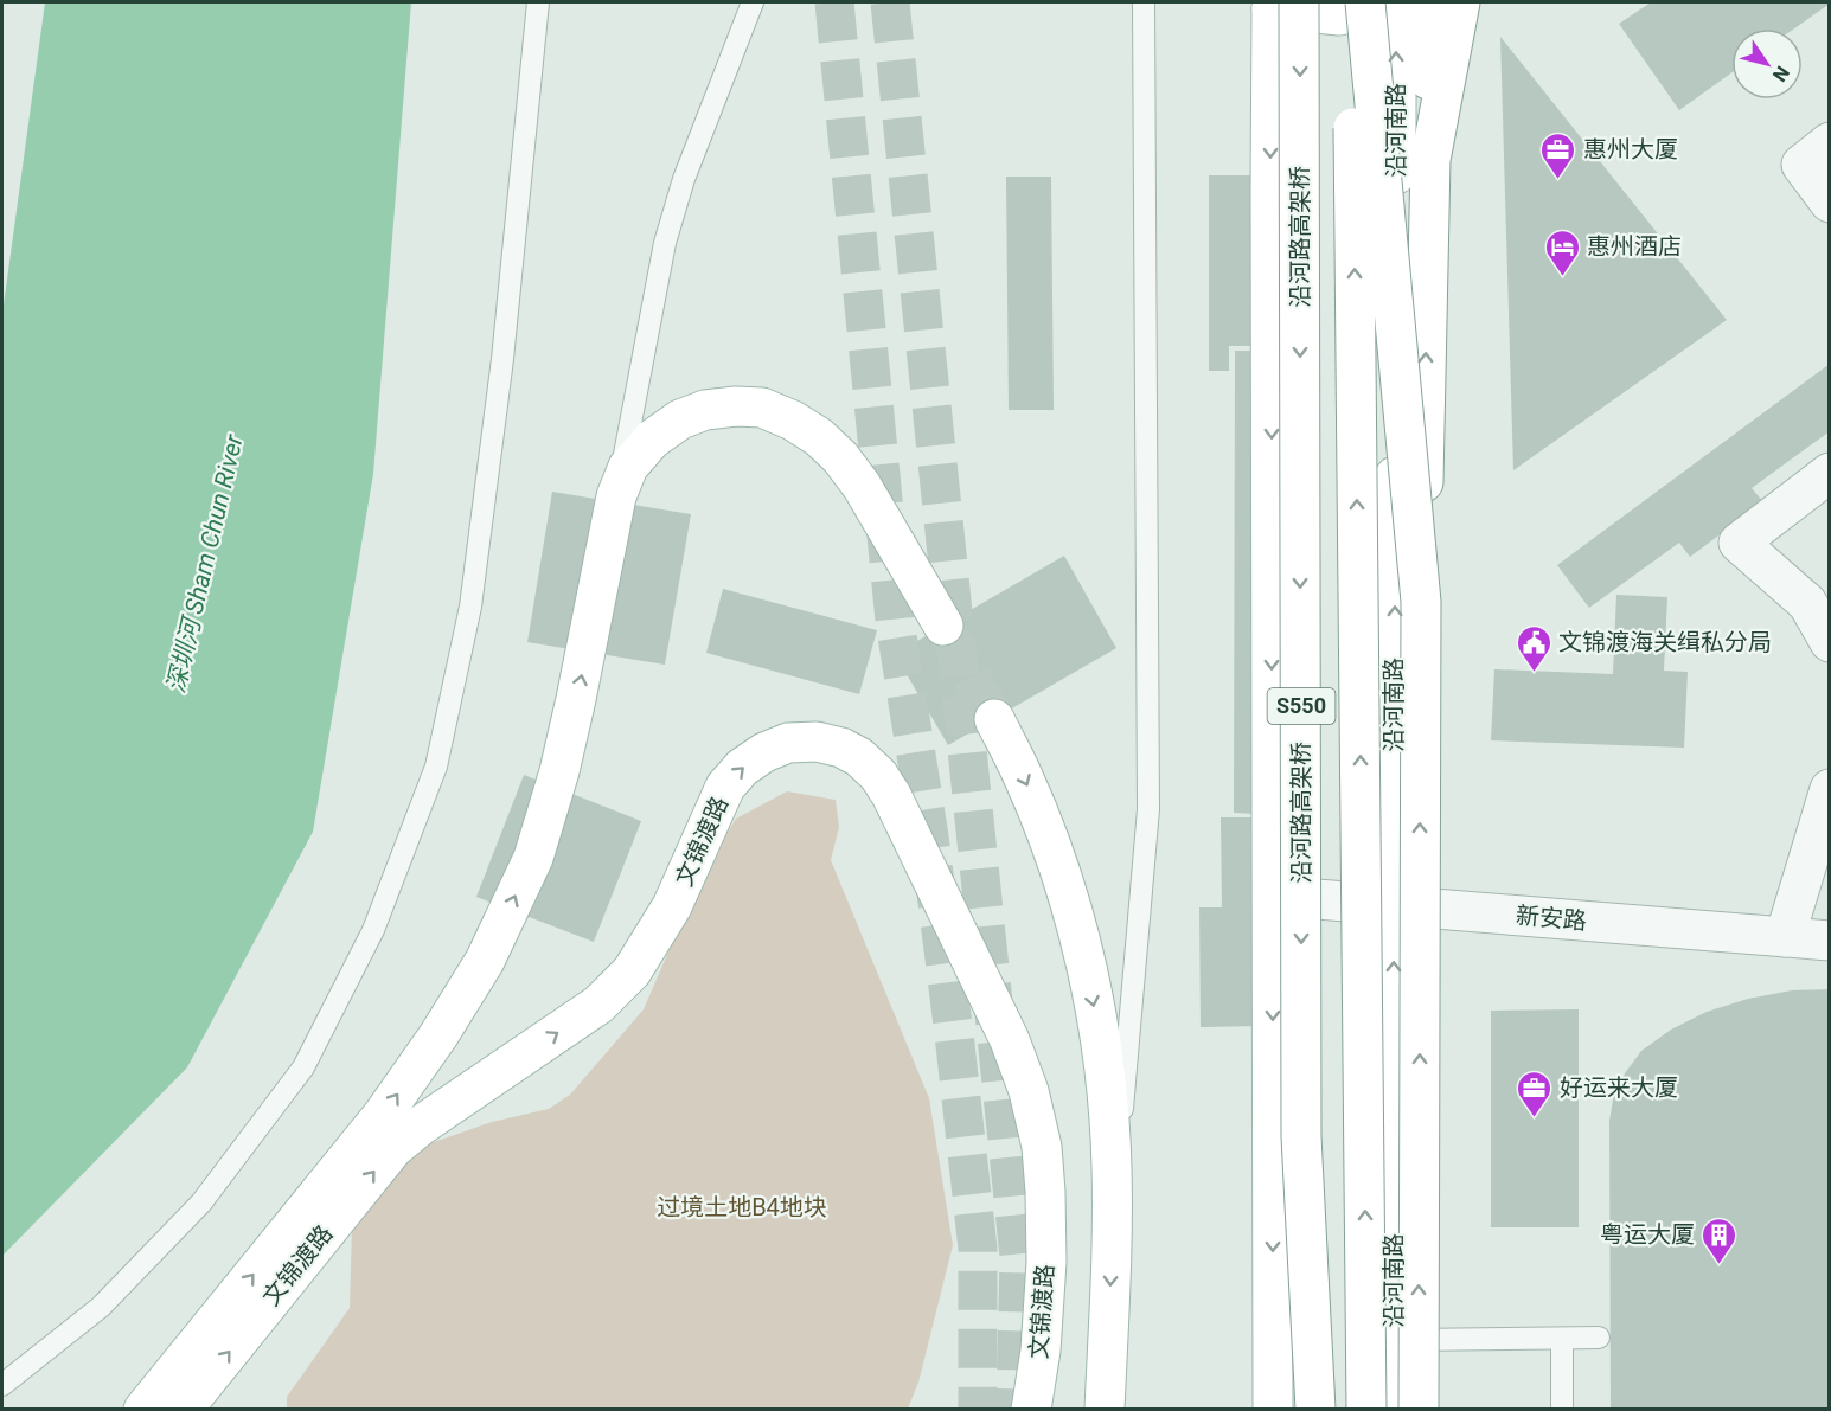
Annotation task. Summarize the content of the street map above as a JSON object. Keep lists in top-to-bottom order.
{
  "streets": {
    "main road": [
      "沿河南路",
      "沿河路高架桥",
      "S550",
      "文锦渡路"
    ],
    "street": ["新安路"]
  },
  "crossings": [
    ["沿河南路", "新安路"]
  ],
  "water": ["深圳河 Sham Chun River"],
  "parks": ["过境土地B4地块"],
  "places": {
    "office": ["惠州大厦", "好运来大厦"],
    "hotel": ["惠州酒店"],
    "public building": ["文锦渡海关缉私分局"],
    "building": ["粤运大厦"]
  },
  "north": "bottom right"
}
